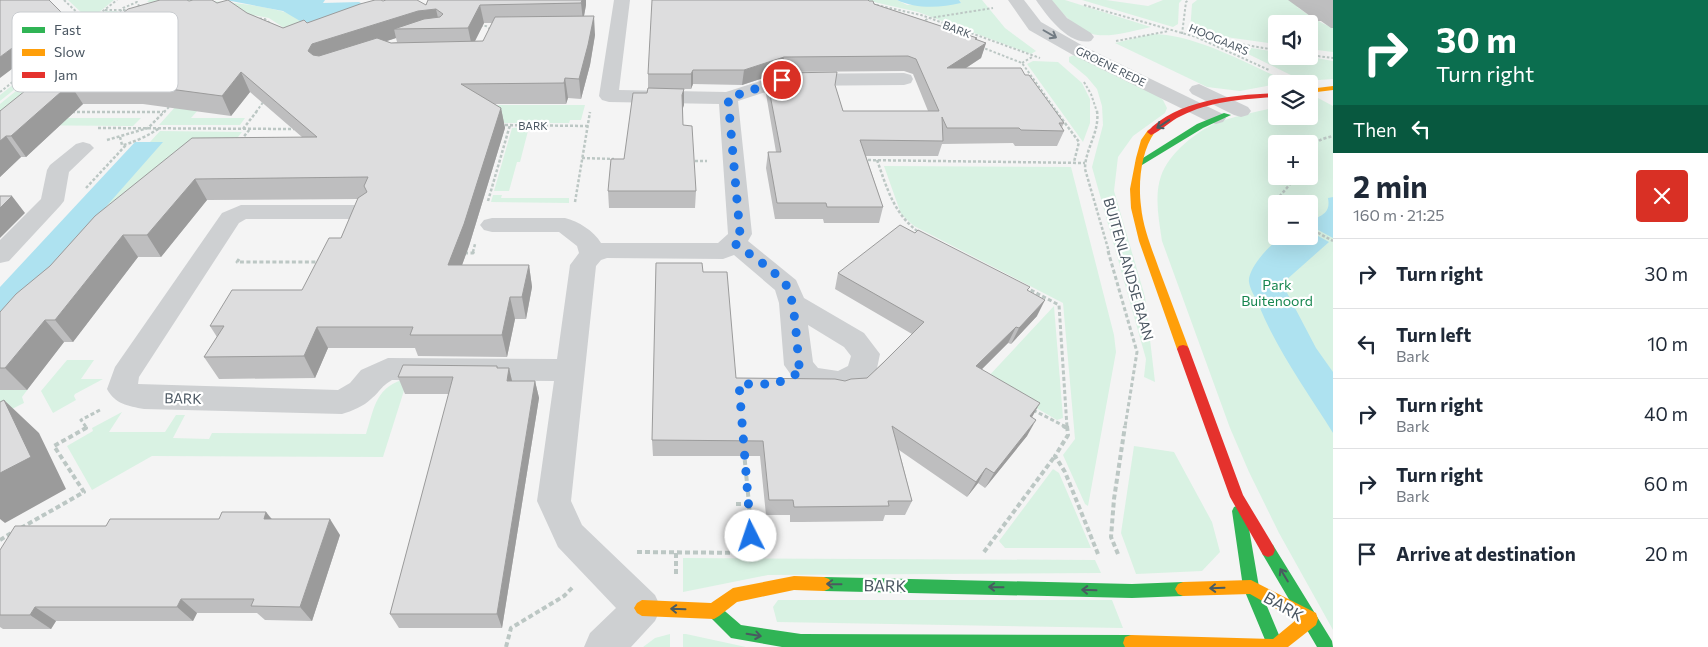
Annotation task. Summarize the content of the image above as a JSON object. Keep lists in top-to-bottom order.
{
  "streets": {
    "street": ["BARK", "GROENE REDE", "BUITENLANDSE BAAN"],
    "path": ["HOOGAARS"]
  },
  "crossings": [
    ["BARK", "BUITENLANDSE BAAN"],
    ["GROENE REDE", "BUITENLANDSE BAAN"]
  ],
  "one_way": ["BARK"],
  "parks": ["Park Buitenoord"],
  "legend": ["Fast", "Slow", "Jam"],
  "page": {
    "turn": ["30 m", "Turn right"],
    "map_buttons": ["+", "−"],
    "then": "Then",
    "heading": ["2 min", "160 m · 21:25"],
    "list": [
      {
        "name": "Turn right",
        "value": "30 m"
      },
      {
        "name": "Turn left",
        "note": "Bark",
        "value": "10 m"
      },
      {
        "name": "Turn right",
        "note": "Bark",
        "value": "40 m"
      },
      {
        "name": "Turn right",
        "note": "Bark",
        "value": "60 m"
      },
      {
        "name": "Arrive at destination",
        "value": "20 m"
      }
    ]
  }
}
